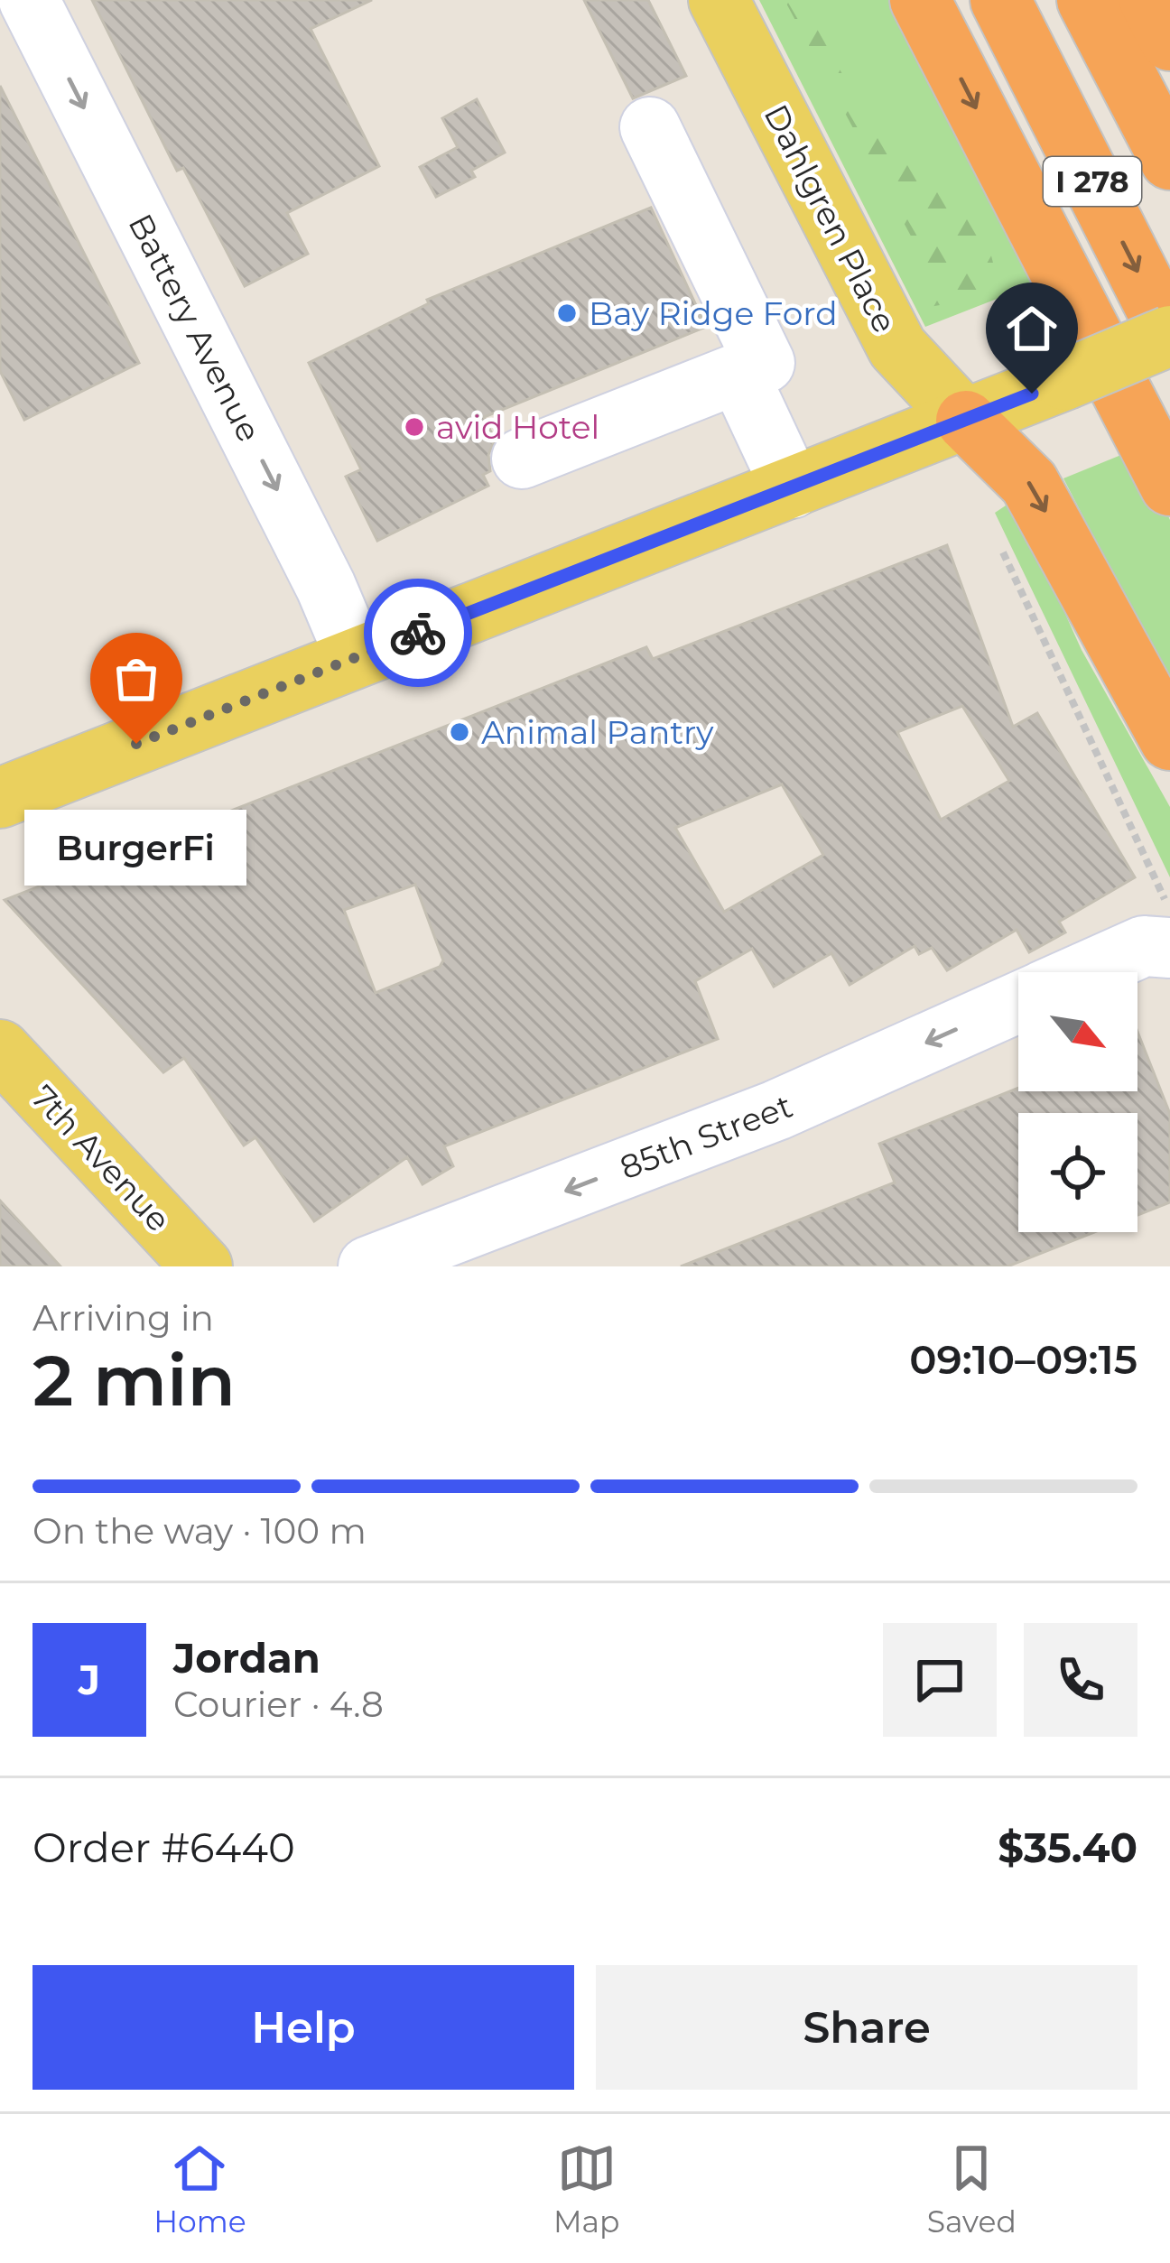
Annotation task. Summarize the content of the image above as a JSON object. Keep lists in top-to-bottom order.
{
  "streets": {
    "highway": ["I 278"],
    "main road": ["Dahlgren Place", "7th Avenue"],
    "street": ["Battery Avenue", "85th Street"]
  },
  "one_way": ["Battery Avenue", "85th Street"],
  "places": [
    "Bay Ridge Ford",
    "avid Hotel",
    "Animal Pantry",
    "BurgerFi"
  ],
  "north": "bottom right",
  "page": {
    "bubble": "BurgerFi",
    "heading": ["2 min", "Arriving in", "09:10–09:15"],
    "panel": [
      "Jordan",
      "Courier · 4.8",
      "Order #6440",
      "$35.40"
    ],
    "bar": "On the way · 100 m",
    "round": "J",
    "buttons": ["Help", "Share"],
    "tabs": ["Home", "Map", "Saved"]
  }
}
